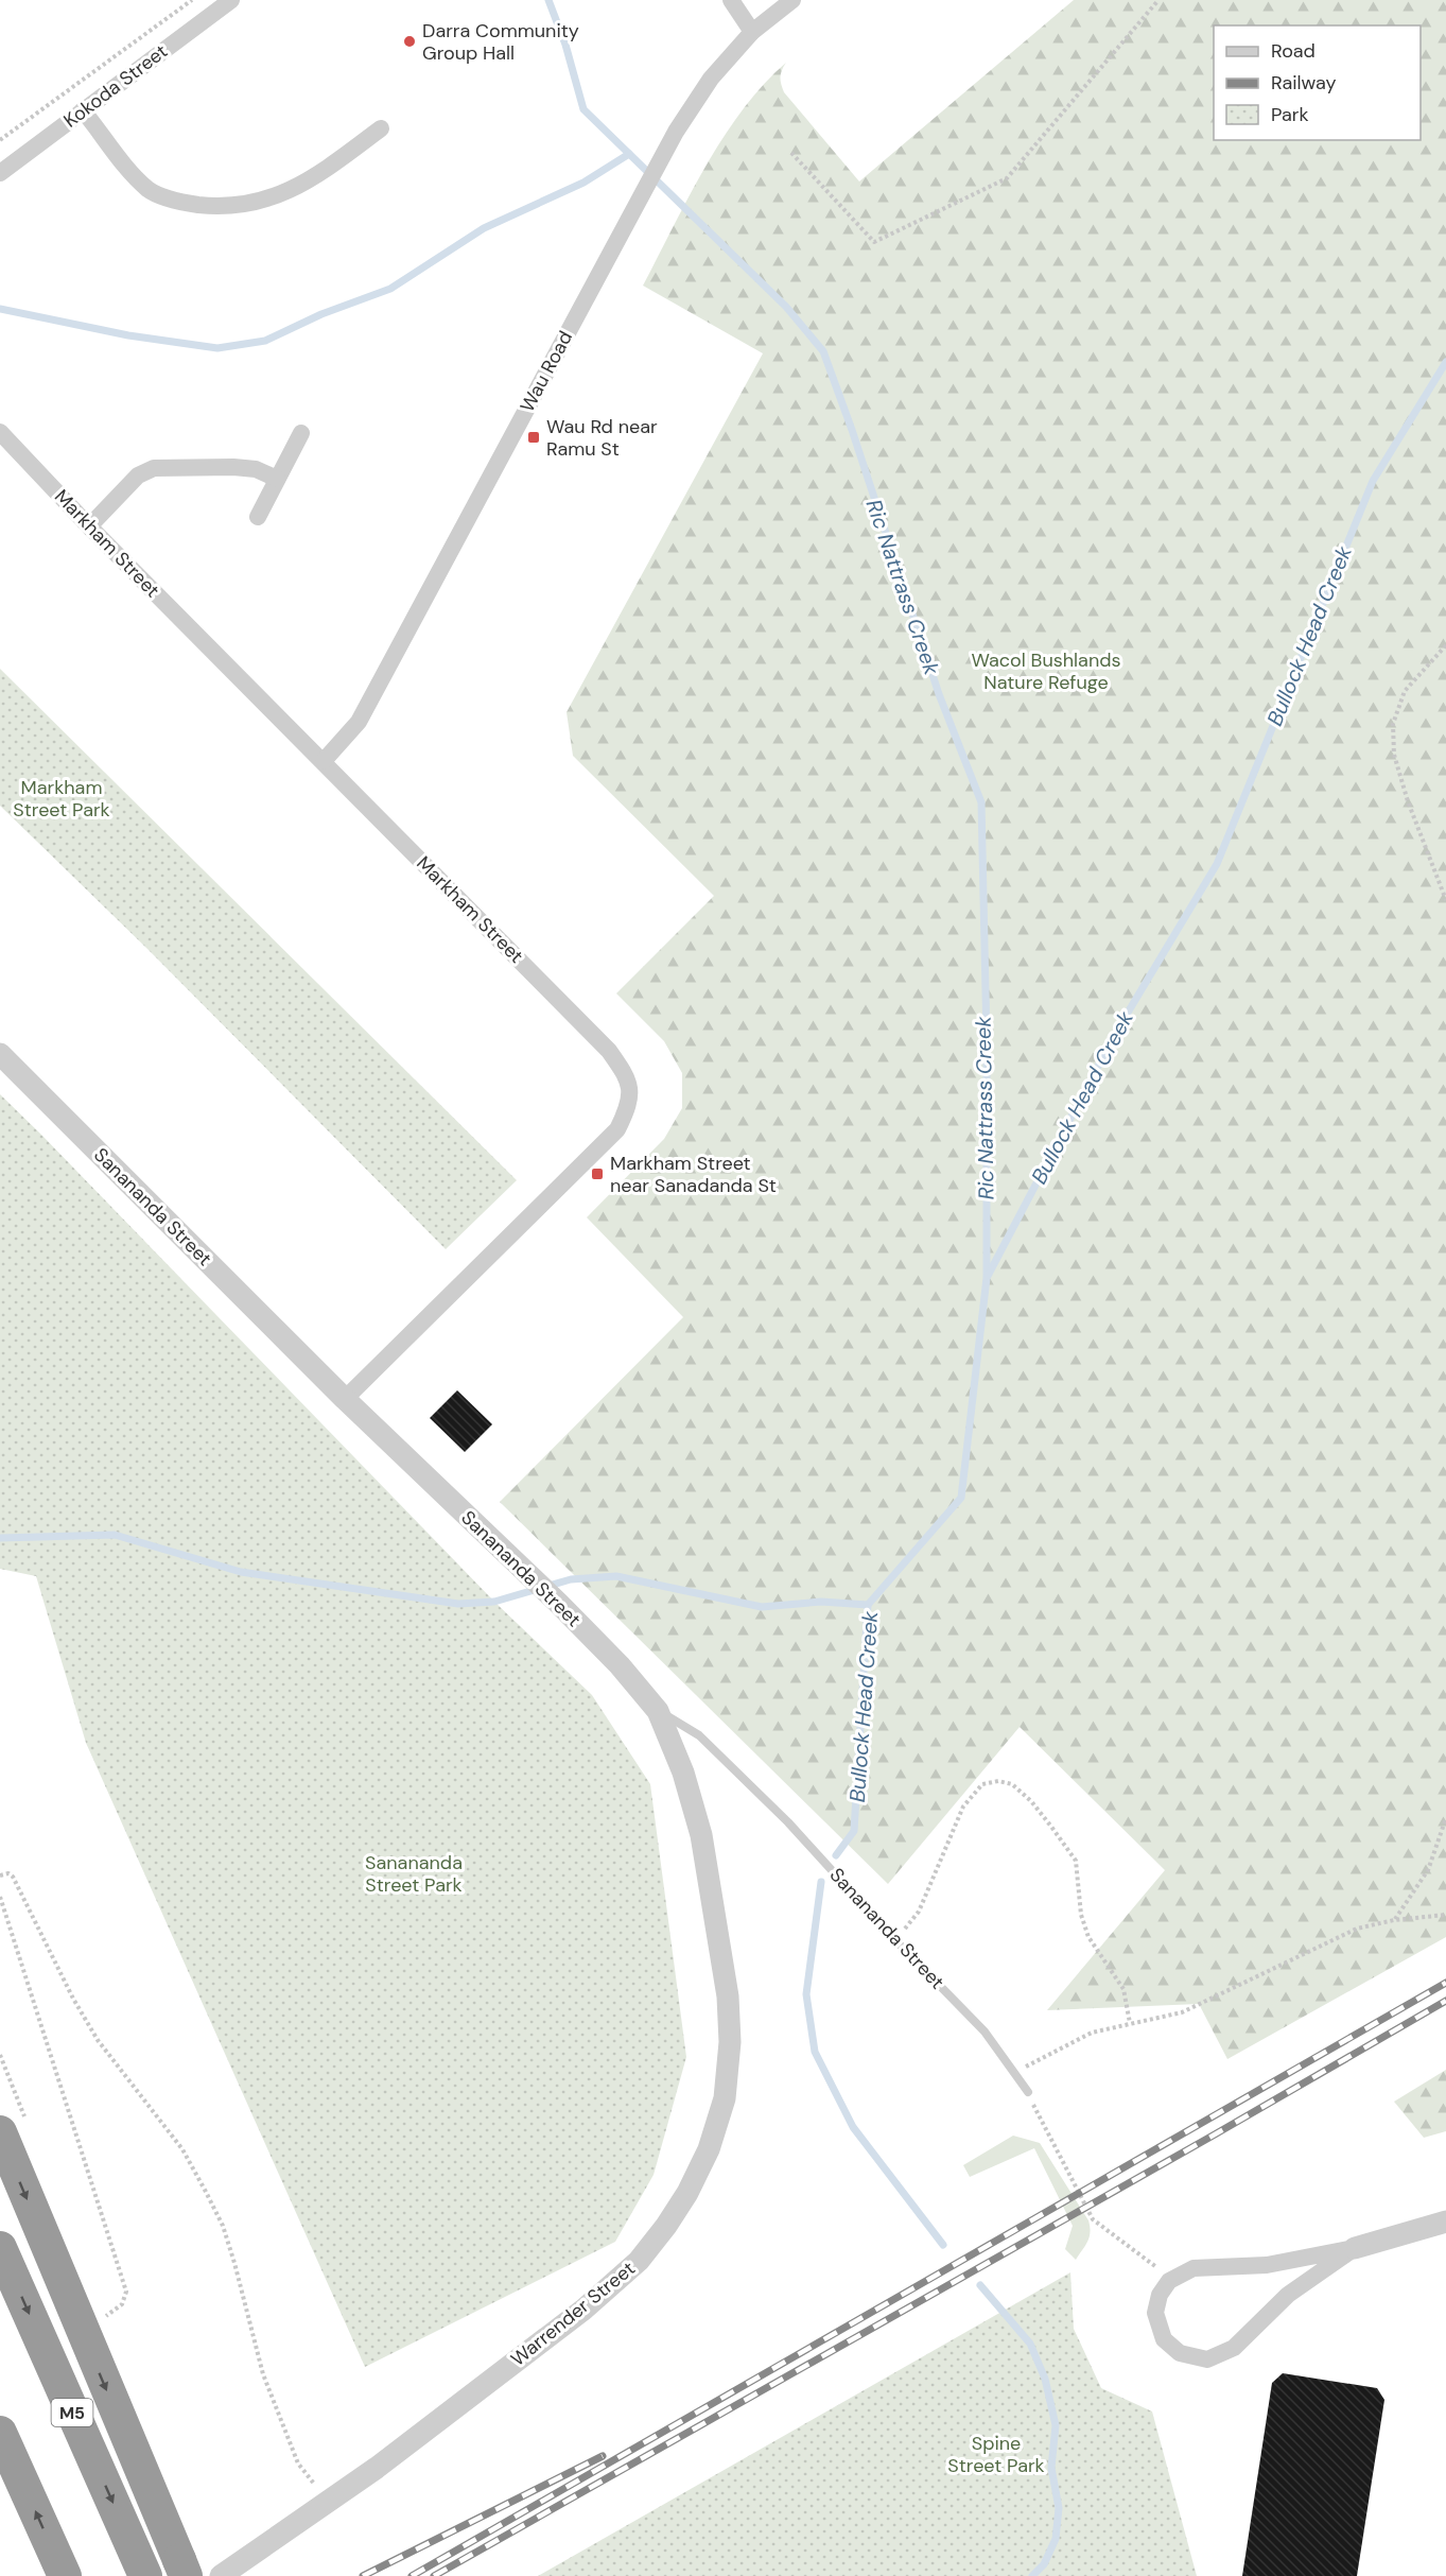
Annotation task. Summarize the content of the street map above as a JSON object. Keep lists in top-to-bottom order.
{
  "streets": {
    "highway": ["M5"],
    "street": [
      "Kokoda Street",
      "Wau Road",
      "Markham Street",
      "Sanananda Street",
      "Warrender Street"
    ]
  },
  "crossings": [
    ["Wau Road", "Markham Street"],
    ["Markham Street", "Sanananda Street"],
    ["Sanananda Street", "Warrender Street"]
  ],
  "water": ["Ric Nattrass Creek", "Bullock Head Creek"],
  "parks": [
    "Wacol Bushlands Nature Refuge",
    "Markham Street Park",
    "Sanananda Street Park",
    "Spine Street Park"
  ],
  "places": {
    "other": ["Darra Community Group Hall"],
    "transit": ["Wau Rd near Ramu St", "Markham Street near Sanadanda St"]
  },
  "legend": ["Road", "Railway", "Park"]
}
